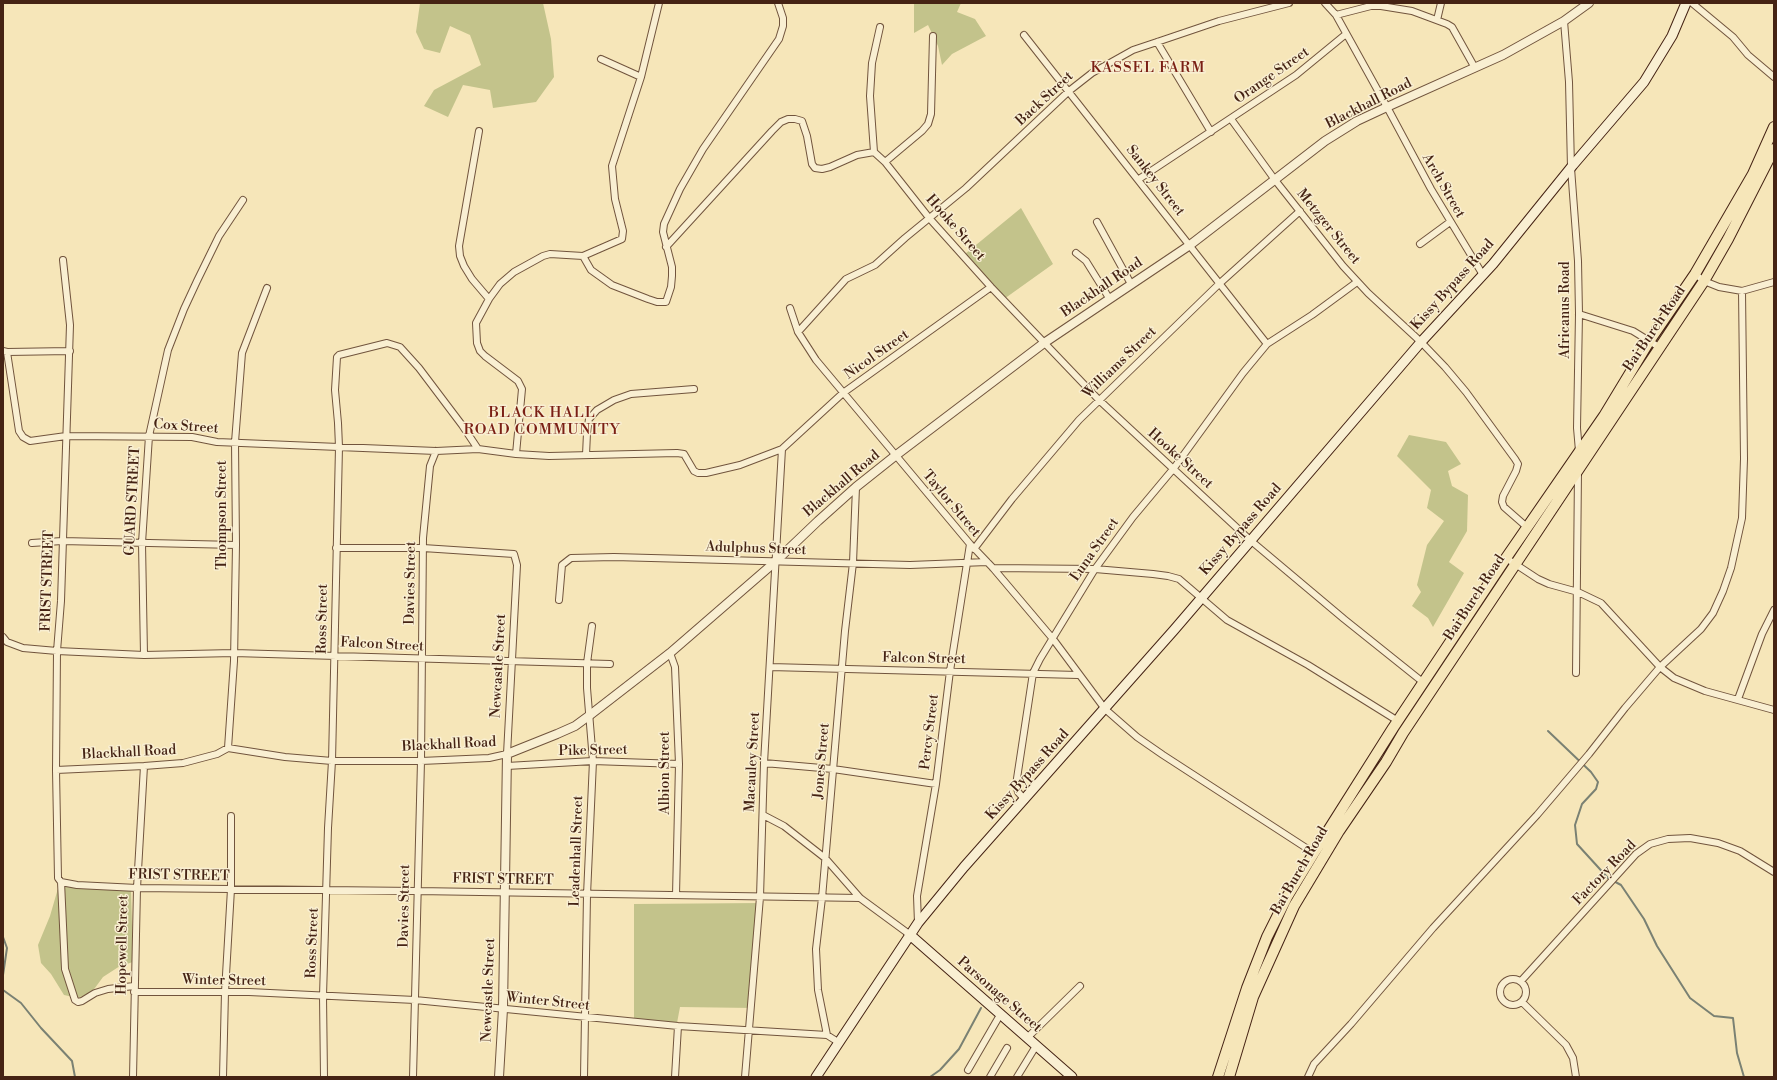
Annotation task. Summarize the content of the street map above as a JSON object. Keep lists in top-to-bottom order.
{
  "streets": {
    "highway": ["Bai Bureh Road"],
    "main road": ["Kissy Bypass Road", "Parsonage Street"],
    "street": [
      "Orange Street",
      "Back Street",
      "Blackhall Road",
      "Sankey Street",
      "Arch Street",
      "Metzger Street",
      "Hooke Street",
      "Africanus Road",
      "Nicol Street",
      "Williams Street",
      "Cox Street",
      "GUARD STREET",
      "Taylor Street",
      "Thompson Street",
      "Adulphus Street",
      "Luna Street",
      "FRIST STREET",
      "Davies Street",
      "Ross Street",
      "Falcon Street",
      "Newcastle Street",
      "Percy Street",
      "Pike Street",
      "Jones Street",
      "Macauley Street",
      "Albion Street",
      "Leadenhall Street",
      "Factory Road",
      "Hopewell Street",
      "Winter Street"
    ]
  },
  "crossings": [
    ["Orange Street", "Sankey Street"],
    ["Orange Street", "Metzger Street"],
    ["Back Street", "Sankey Street"],
    ["Back Street", "Hooke Street"],
    ["Back Street", "Taylor Street"],
    ["Blackhall Road", "Sankey Street"],
    ["Blackhall Road", "Arch Street"],
    ["Blackhall Road", "Metzger Street"],
    ["Blackhall Road", "Hooke Street"],
    ["Blackhall Road", "Africanus Road"],
    ["Blackhall Road", "Taylor Street"],
    ["Blackhall Road", "Thompson Street"],
    ["Blackhall Road", "Adulphus Street"],
    ["Blackhall Road", "FRIST STREET"],
    ["Blackhall Road", "Davies Street"],
    ["Blackhall Road", "Ross Street"],
    ["Blackhall Road", "Newcastle Street"],
    ["Blackhall Road", "Jones Street"],
    ["Blackhall Road", "Macauley Street"],
    ["Blackhall Road", "Albion Street"],
    ["Blackhall Road", "Leadenhall Street"],
    ["Blackhall Road", "Hopewell Street"],
    ["Sankey Street", "Williams Street"],
    ["Sankey Street", "Luna Street"],
    ["Arch Street", "Kissy Bypass Road"],
    ["Metzger Street", "Kissy Bypass Road"],
    ["Metzger Street", "Williams Street"],
    ["Metzger Street", "Luna Street"],
    ["Hooke Street", "Kissy Bypass Road"],
    ["Hooke Street", "Nicol Street"],
    ["Hooke Street", "Williams Street"],
    ["Hooke Street", "Luna Street"],
    ["Kissy Bypass Road", "Africanus Road"],
    ["Kissy Bypass Road", "Taylor Street"],
    ["Kissy Bypass Road", "Luna Street"],
    ["Kissy Bypass Road", "Percy Street"],
    ["Kissy Bypass Road", "Winter Street"],
    ["Kissy Bypass Road", "Parsonage Street"],
    ["Nicol Street", "Taylor Street"],
    ["Nicol Street", "Macauley Street"],
    ["Williams Street", "Taylor Street"],
    ["Williams Street", "Percy Street"],
    ["Cox Street", "GUARD STREET"],
    ["Cox Street", "Thompson Street"],
    ["Cox Street", "FRIST STREET"],
    ["Cox Street", "Davies Street"],
    ["Cox Street", "Ross Street"],
    ["GUARD STREET", "Falcon Street"],
    ["Taylor Street", "Adulphus Street"],
    ["Taylor Street", "Luna Street"],
    ["Taylor Street", "Falcon Street"],
    ["Taylor Street", "Percy Street"],
    ["Thompson Street", "Falcon Street"],
    ["Adulphus Street", "Percy Street"],
    ["Adulphus Street", "Jones Street"],
    ["Adulphus Street", "Macauley Street"],
    ["Luna Street", "Falcon Street"],
    ["FRIST STREET", "Davies Street"],
    ["FRIST STREET", "Ross Street"],
    ["FRIST STREET", "Falcon Street"],
    ["FRIST STREET", "Newcastle Street"],
    ["FRIST STREET", "Jones Street"],
    ["FRIST STREET", "Macauley Street"],
    ["FRIST STREET", "Albion Street"],
    ["FRIST STREET", "Leadenhall Street"],
    ["FRIST STREET", "Hopewell Street"],
    ["FRIST STREET", "Winter Street"],
    ["Davies Street", "Falcon Street"],
    ["Davies Street", "Newcastle Street"],
    ["Davies Street", "Winter Street"],
    ["Ross Street", "Falcon Street"],
    ["Ross Street", "Newcastle Street"],
    ["Ross Street", "Winter Street"],
    ["Falcon Street", "Newcastle Street"],
    ["Falcon Street", "Percy Street"],
    ["Falcon Street", "Jones Street"],
    ["Falcon Street", "Macauley Street"],
    ["Falcon Street", "Leadenhall Street"],
    ["Newcastle Street", "Pike Street"],
    ["Newcastle Street", "Winter Street"],
    ["Pike Street", "Albion Street"],
    ["Pike Street", "Leadenhall Street"],
    ["Jones Street", "Winter Street"],
    ["Macauley Street", "Winter Street"],
    ["Leadenhall Street", "Winter Street"],
    ["Hopewell Street", "Winter Street"]
  ],
  "districts": ["KASSEL FARM", "BLACK HALL ROAD COMMUNITY"]
}
